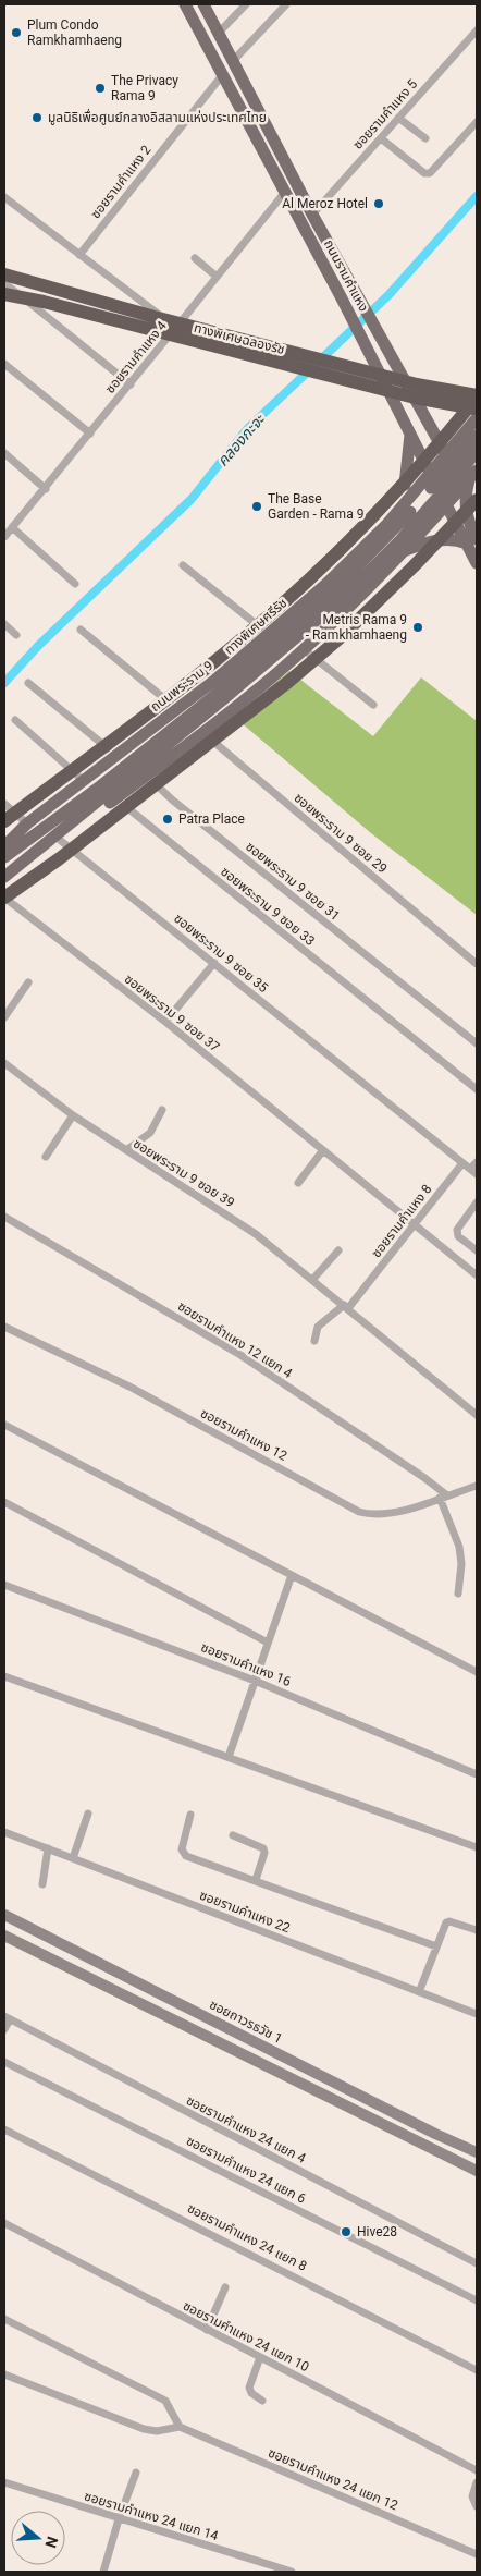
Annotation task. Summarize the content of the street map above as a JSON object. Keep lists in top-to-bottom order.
{
  "streets": {
    "highway": ["ทางพิเศษฉลองรัช", "ทางพิเศษศรีรัช"],
    "main road": ["ถนนรามคำแหง", "ถนนพระราม 9", "ซอยถาวรธวัช 1"],
    "street": [
      "ซอยรามคำแหง 5",
      "ซอยรามคำแหง 2",
      "ซอยรามคำแหง 4",
      "ซอยพระราม 9 ซอย 29",
      "ซอยพระราม 9 ซอย 31",
      "ซอยพระราม 9 ซอย 33",
      "ซอยพระราม 9 ซอย 35",
      "ซอยพระราม 9 ซอย 37",
      "ซอยพระราม 9 ซอย 39",
      "ซอยรามคำแหง 8",
      "ซอยรามคำแหง 12 แยก 4",
      "ซอยรามคำแหง 12",
      "ซอยรามคำแหง 16",
      "ซอยรามคำแหง 22",
      "ซอยรามคำแหง 24 แยก 4",
      "ซอยรามคำแหง 24 แยก 6",
      "ซอยรามคำแหง 24 แยก 8",
      "ซอยรามคำแหง 24 แยก 10",
      "ซอยรามคำแหง 24 แยก 12",
      "ซอยรามคำแหง 24 แยก 14"
    ]
  },
  "crossings": [
    ["ซอยรามคำแหง 5", "ถนนรามคำแหง"],
    ["ซอยรามคำแหง 2", "ถนนรามคำแหง"],
    ["ถนนรามคำแหง", "ซอยรามคำแหง 4"],
    ["ถนนรามคำแหง", "ถนนพระราม 9"],
    ["ทางพิเศษฉลองรัช", "ทางพิเศษศรีรัช"],
    ["ถนนพระราม 9", "ซอยพระราม 9 ซอย 29"],
    ["ถนนพระราม 9", "ซอยพระราม 9 ซอย 31"],
    ["ถนนพระราม 9", "ซอยพระราม 9 ซอย 33"],
    ["ถนนพระราม 9", "ซอยพระราม 9 ซอย 35"],
    ["ซอยพระราม 9 ซอย 35", "ซอยรามคำแหง 8"],
    ["ซอยพระราม 9 ซอย 37", "ซอยรามคำแหง 8"],
    ["ซอยพระราม 9 ซอย 39", "ซอยรามคำแหง 8"],
    ["ซอยรามคำแหง 12 แยก 4", "ซอยรามคำแหง 12"]
  ],
  "water": ["คลองกะจะ"],
  "places": [
    "Plum Condo Ramkhamhaeng",
    "The Privacy Rama 9",
    "มูลนิธิเพื่อศูนย์กลางอิสลามแห่งประเทศไทย",
    "Al Meroz Hotel",
    "The Base Garden - Rama 9",
    "Metris Rama 9 - Ramkhamhaeng",
    "Patra Place",
    "Hive28"
  ],
  "north": "right"
}
